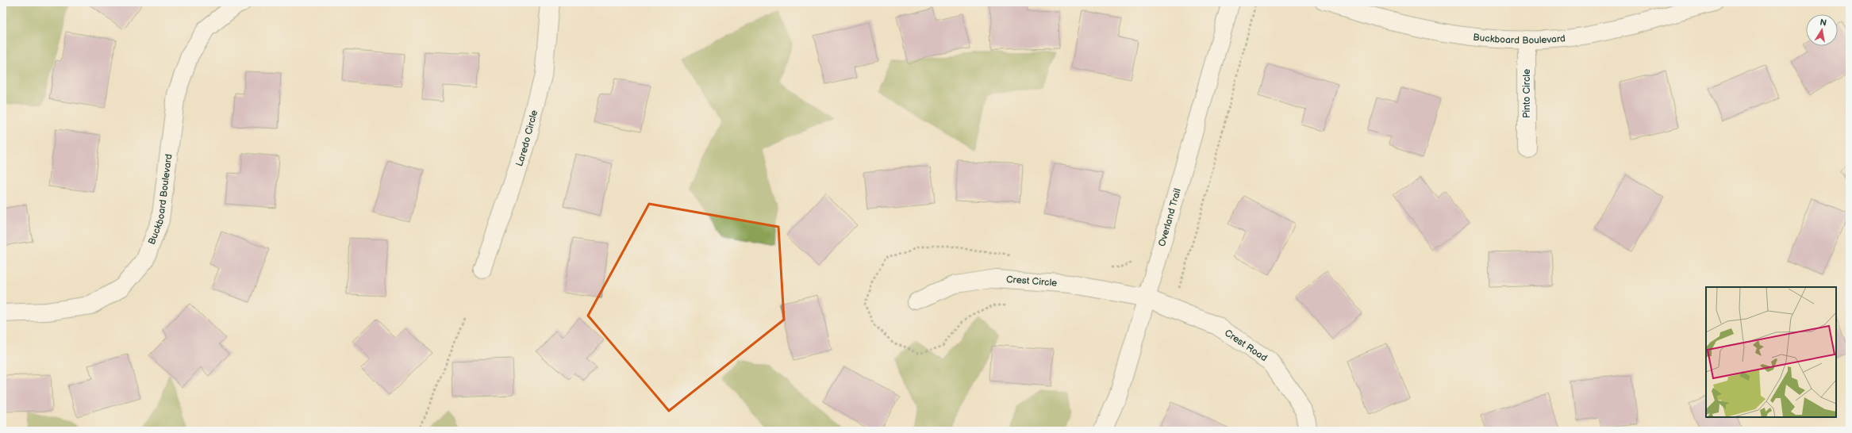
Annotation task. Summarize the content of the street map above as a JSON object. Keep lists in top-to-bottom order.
{
  "streets": {
    "street": [
      "Buckboard Boulevard",
      "Pinto Circle",
      "Laredo Circle",
      "Overland Trail",
      "Crest Circle",
      "Crest Road"
    ]
  },
  "crossings": [
    ["Buckboard Boulevard", "Pinto Circle"],
    ["Overland Trail", "Crest Circle"],
    ["Overland Trail", "Crest Road"],
    ["Crest Circle", "Crest Road"]
  ],
  "north": "top"
}
